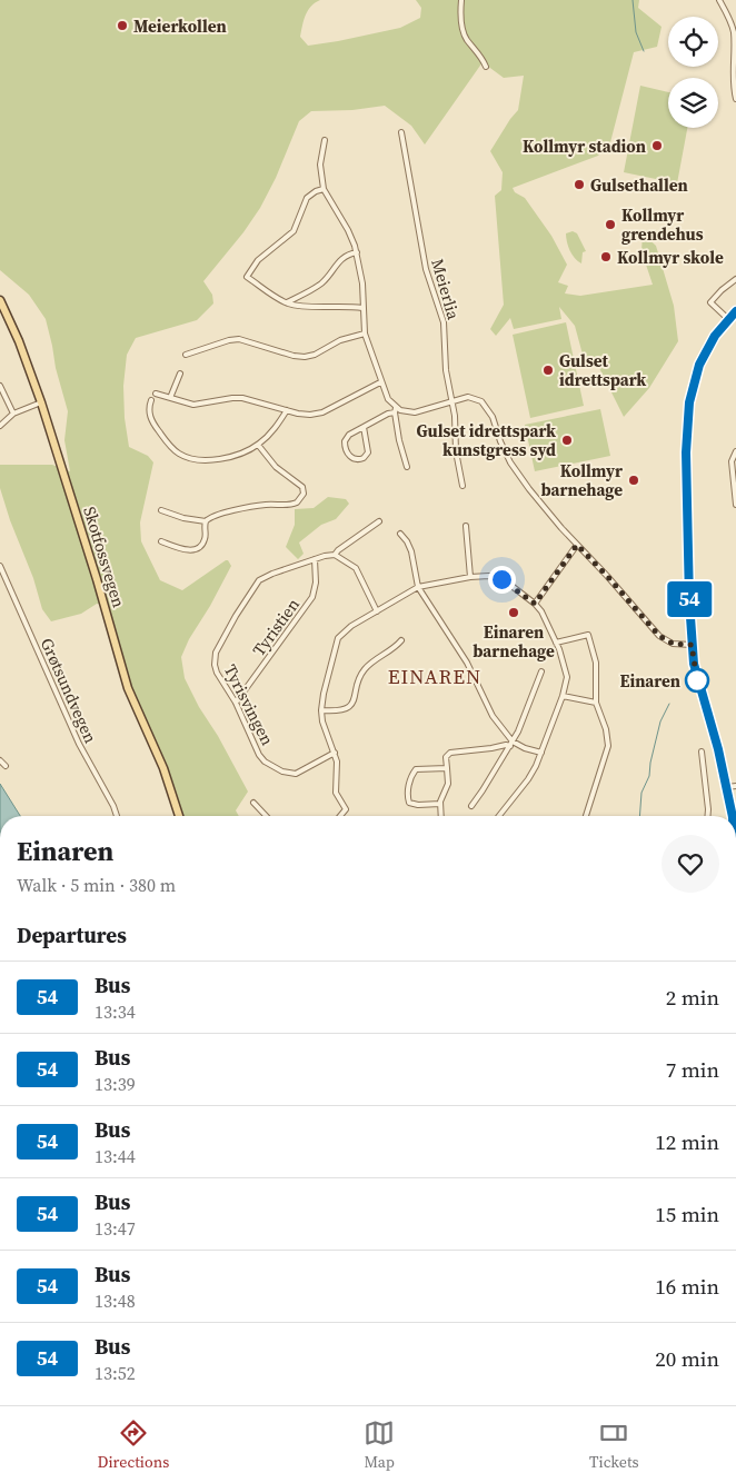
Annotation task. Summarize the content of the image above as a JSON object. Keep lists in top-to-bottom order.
{
  "streets": {
    "main road": ["Skotfossvegen"],
    "street": [
      "Meierlia",
      "Tyristien",
      "Grøtsundvegen",
      "Tyrisvingen"
    ]
  },
  "crossings": [
    ["Tyristien", "Tyrisvingen"]
  ],
  "districts": ["EINAREN"],
  "places": [
    "Meierkollen",
    "Kollmyr stadion",
    "Gulsethallen",
    "Kollmyr grendehus",
    "Kollmyr skole",
    "Gulset idrettspark",
    "Gulset idrettspark kunstgress syd",
    "Kollmyr barnehage",
    "Einaren barnehage",
    "Einaren"
  ],
  "lines": ["bus line 54"],
  "page": {
    "on_map": "54",
    "heading": [
      ["Einaren", "Walk · 5 min · 380 m"],
      "Departures"
    ],
    "list": [
      {
        "mark": "54",
        "name": "Bus",
        "note": "13:34",
        "value": "2 min"
      },
      {
        "mark": "54",
        "name": "Bus",
        "note": "13:39",
        "value": "7 min"
      },
      {
        "mark": "54",
        "name": "Bus",
        "note": "13:44",
        "value": "12 min"
      },
      {
        "mark": "54",
        "name": "Bus",
        "note": "13:47",
        "value": "15 min"
      },
      {
        "mark": "54",
        "name": "Bus",
        "note": "13:48",
        "value": "16 min"
      },
      {
        "mark": "54",
        "name": "Bus",
        "note": "13:52",
        "value": "20 min"
      }
    ],
    "tabs": ["Directions", "Map", "Tickets"]
  }
}
